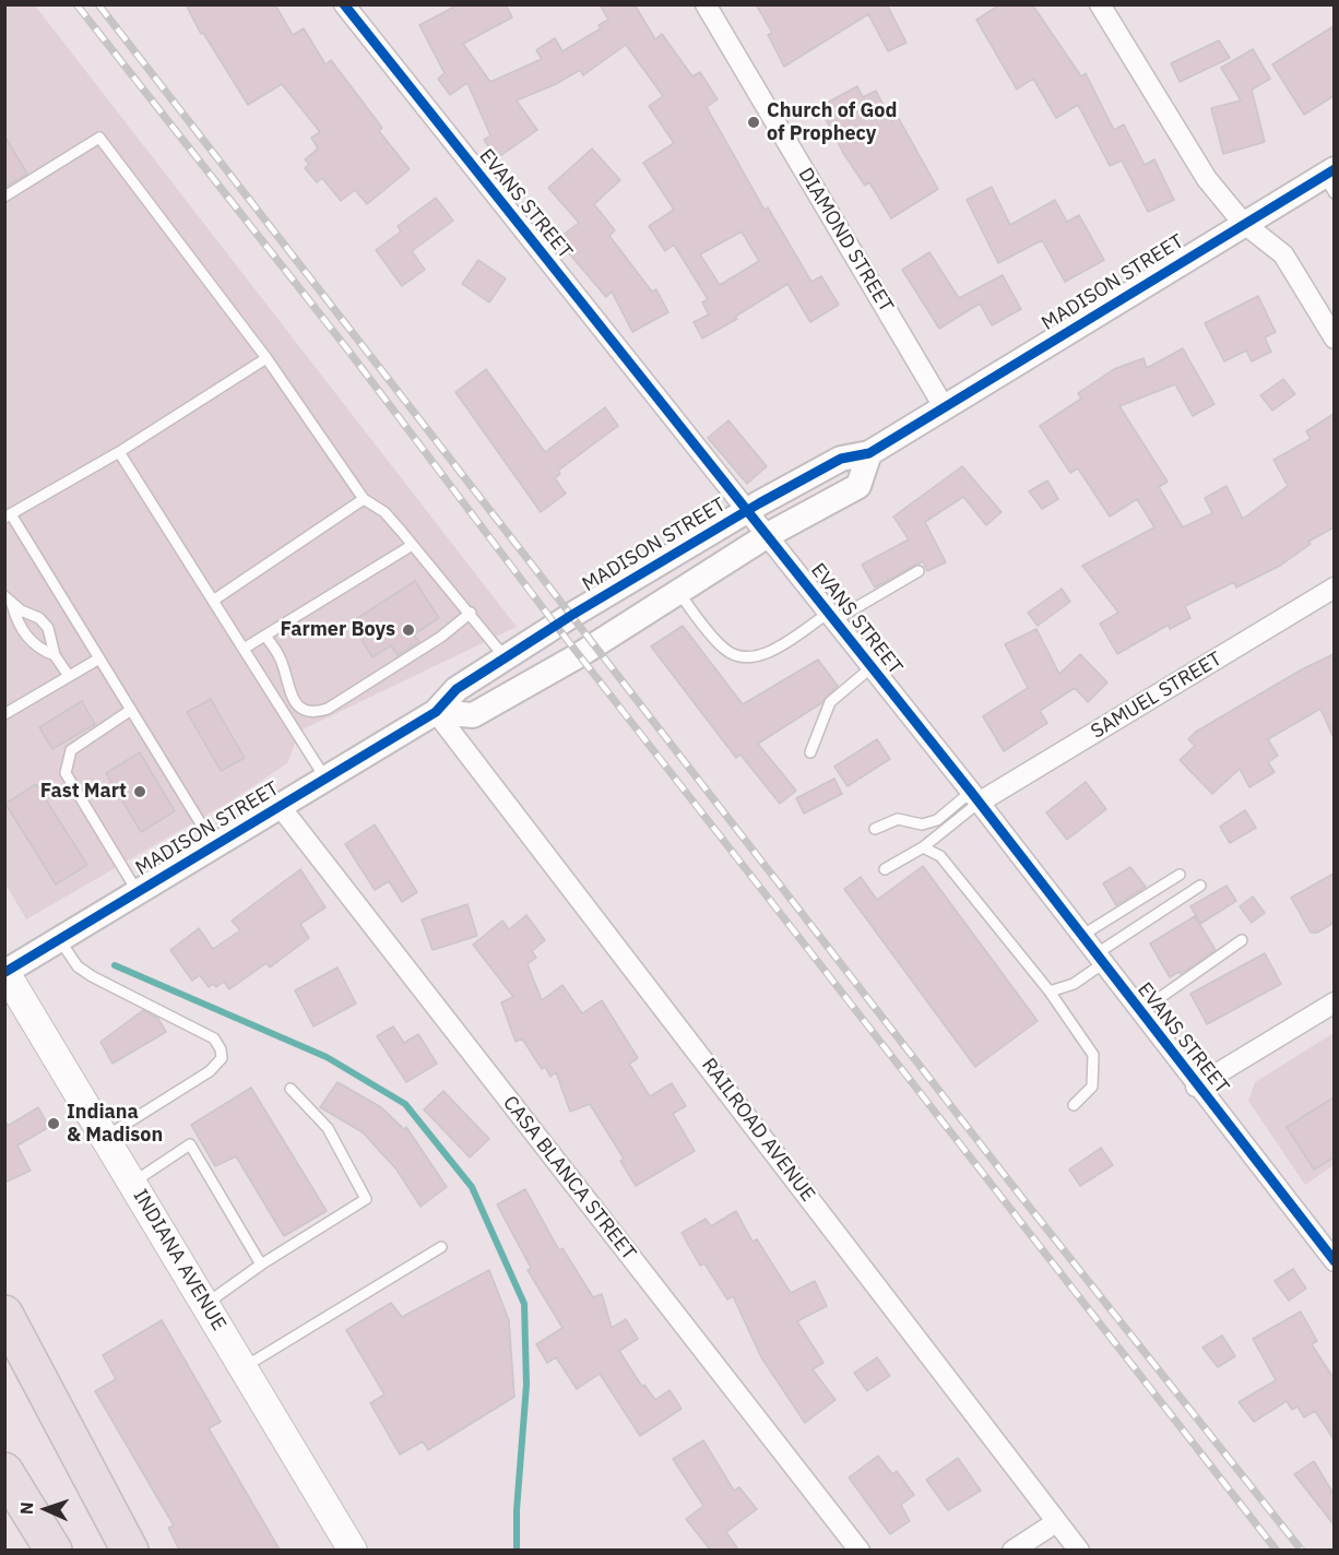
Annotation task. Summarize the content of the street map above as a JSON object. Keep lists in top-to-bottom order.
{
  "streets": {
    "main road": ["INDIANA AVENUE"],
    "street": [
      "EVANS STREET",
      "DIAMOND STREET",
      "MADISON STREET",
      "SAMUEL STREET",
      "RAILROAD AVENUE",
      "CASA BLANCA STREET"
    ]
  },
  "crossings": [
    ["EVANS STREET", "MADISON STREET"],
    ["EVANS STREET", "SAMUEL STREET"],
    ["DIAMOND STREET", "MADISON STREET"],
    ["MADISON STREET", "RAILROAD AVENUE"],
    ["MADISON STREET", "CASA BLANCA STREET"],
    ["MADISON STREET", "INDIANA AVENUE"]
  ],
  "places": [
    "Church of God of Prophecy",
    "Farmer Boys",
    "Fast Mart",
    "Indiana & Madison"
  ],
  "north": "left"
}
